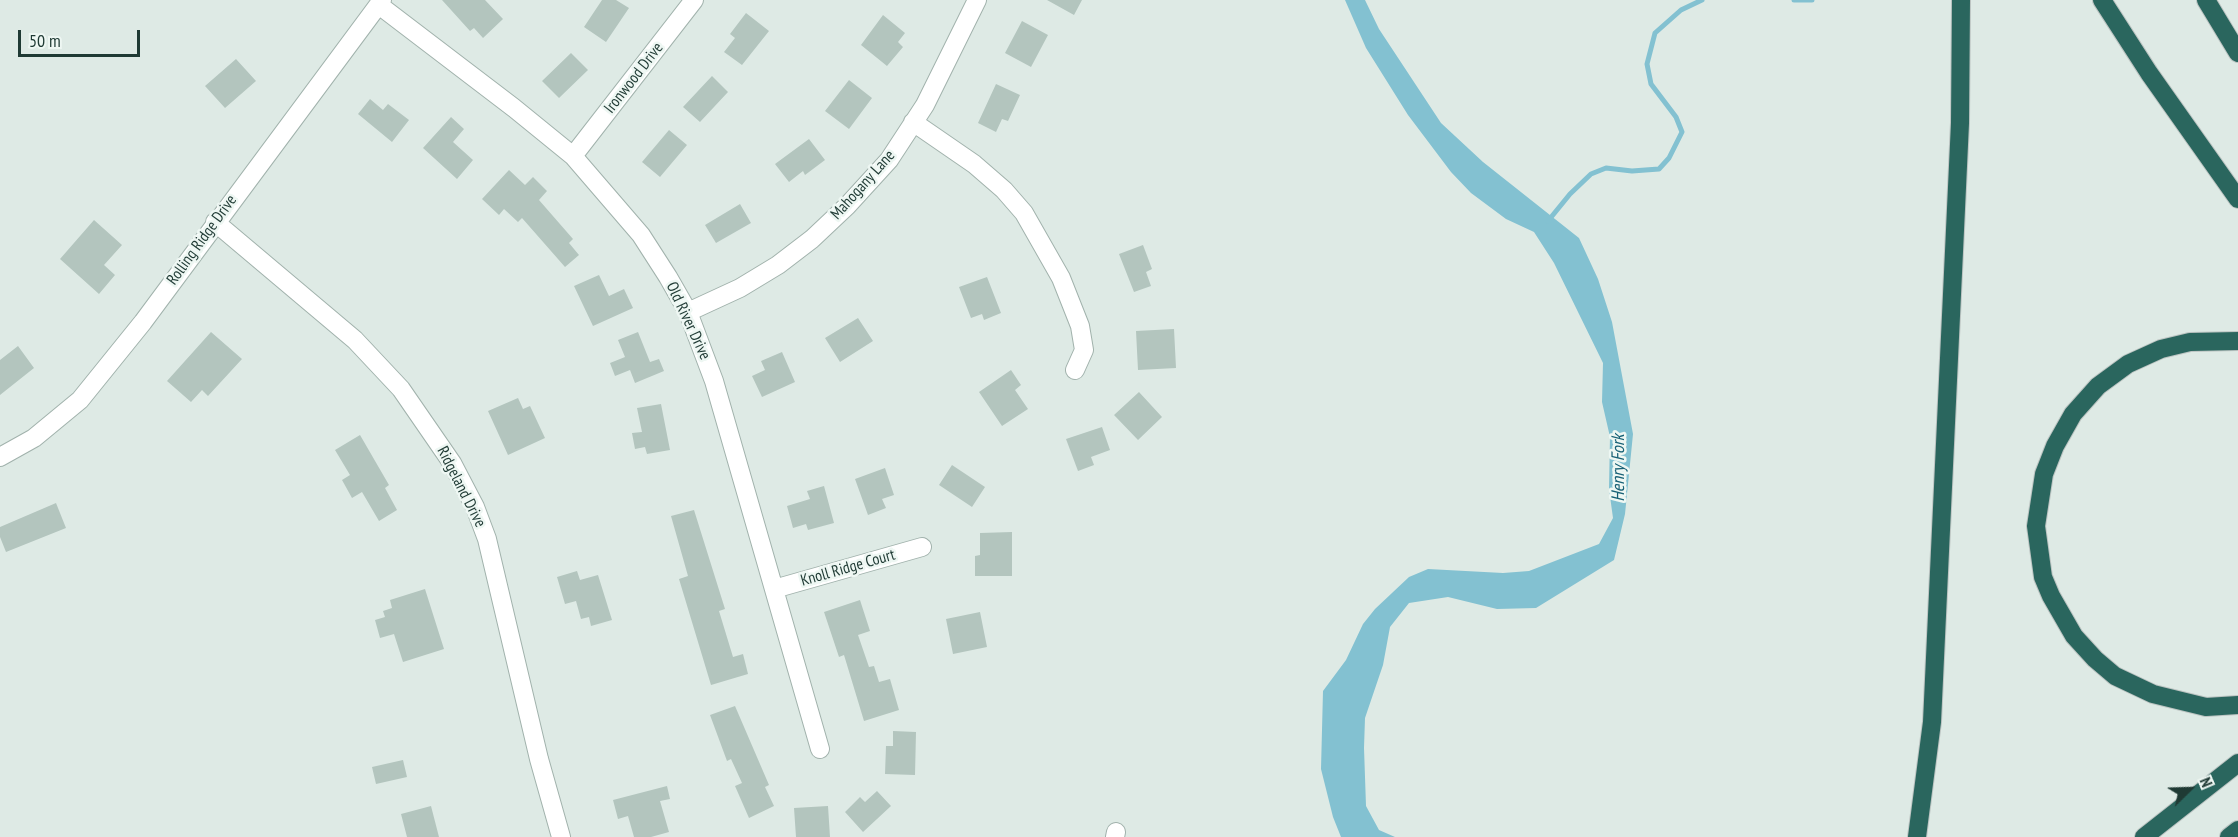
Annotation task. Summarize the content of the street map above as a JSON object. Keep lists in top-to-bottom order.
{
  "streets": {
    "street": [
      "Ironwood Drive",
      "Mahogany Lane",
      "Rolling Ridge Drive",
      "Old River Drive",
      "Ridgeland Drive",
      "Knoll Ridge Court"
    ]
  },
  "crossings": [
    ["Ironwood Drive", "Old River Drive"],
    ["Mahogany Lane", "Old River Drive"],
    ["Rolling Ridge Drive", "Old River Drive"],
    ["Rolling Ridge Drive", "Ridgeland Drive"],
    ["Old River Drive", "Knoll Ridge Court"]
  ],
  "water": ["Henry Fork"],
  "scale_bar": "50 m",
  "north": "top right"
}
